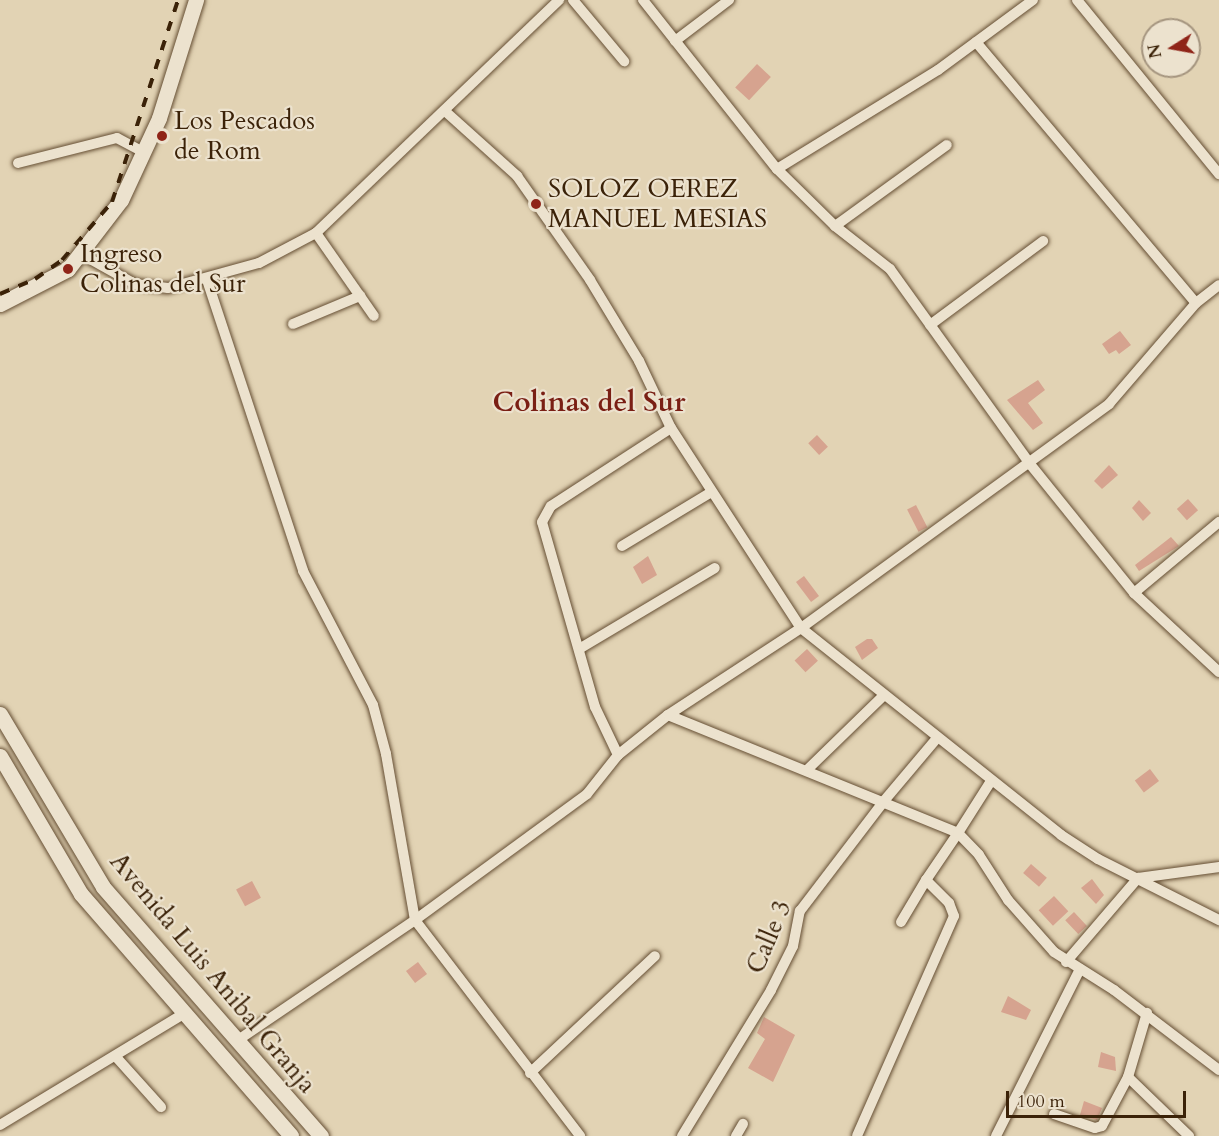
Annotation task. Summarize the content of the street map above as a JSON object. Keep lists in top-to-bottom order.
{
  "streets": {
    "main road": ["Avenida Luis Anibal Granja"],
    "street": ["Calle 3"]
  },
  "districts": ["Colinas del Sur"],
  "places": ["Los Pescados de Rom", "SOLOZ OEREZ MANUEL MESIAS", "Ingreso Colinas del Sur"],
  "scale_bar": "100 m",
  "north": "left"
}
